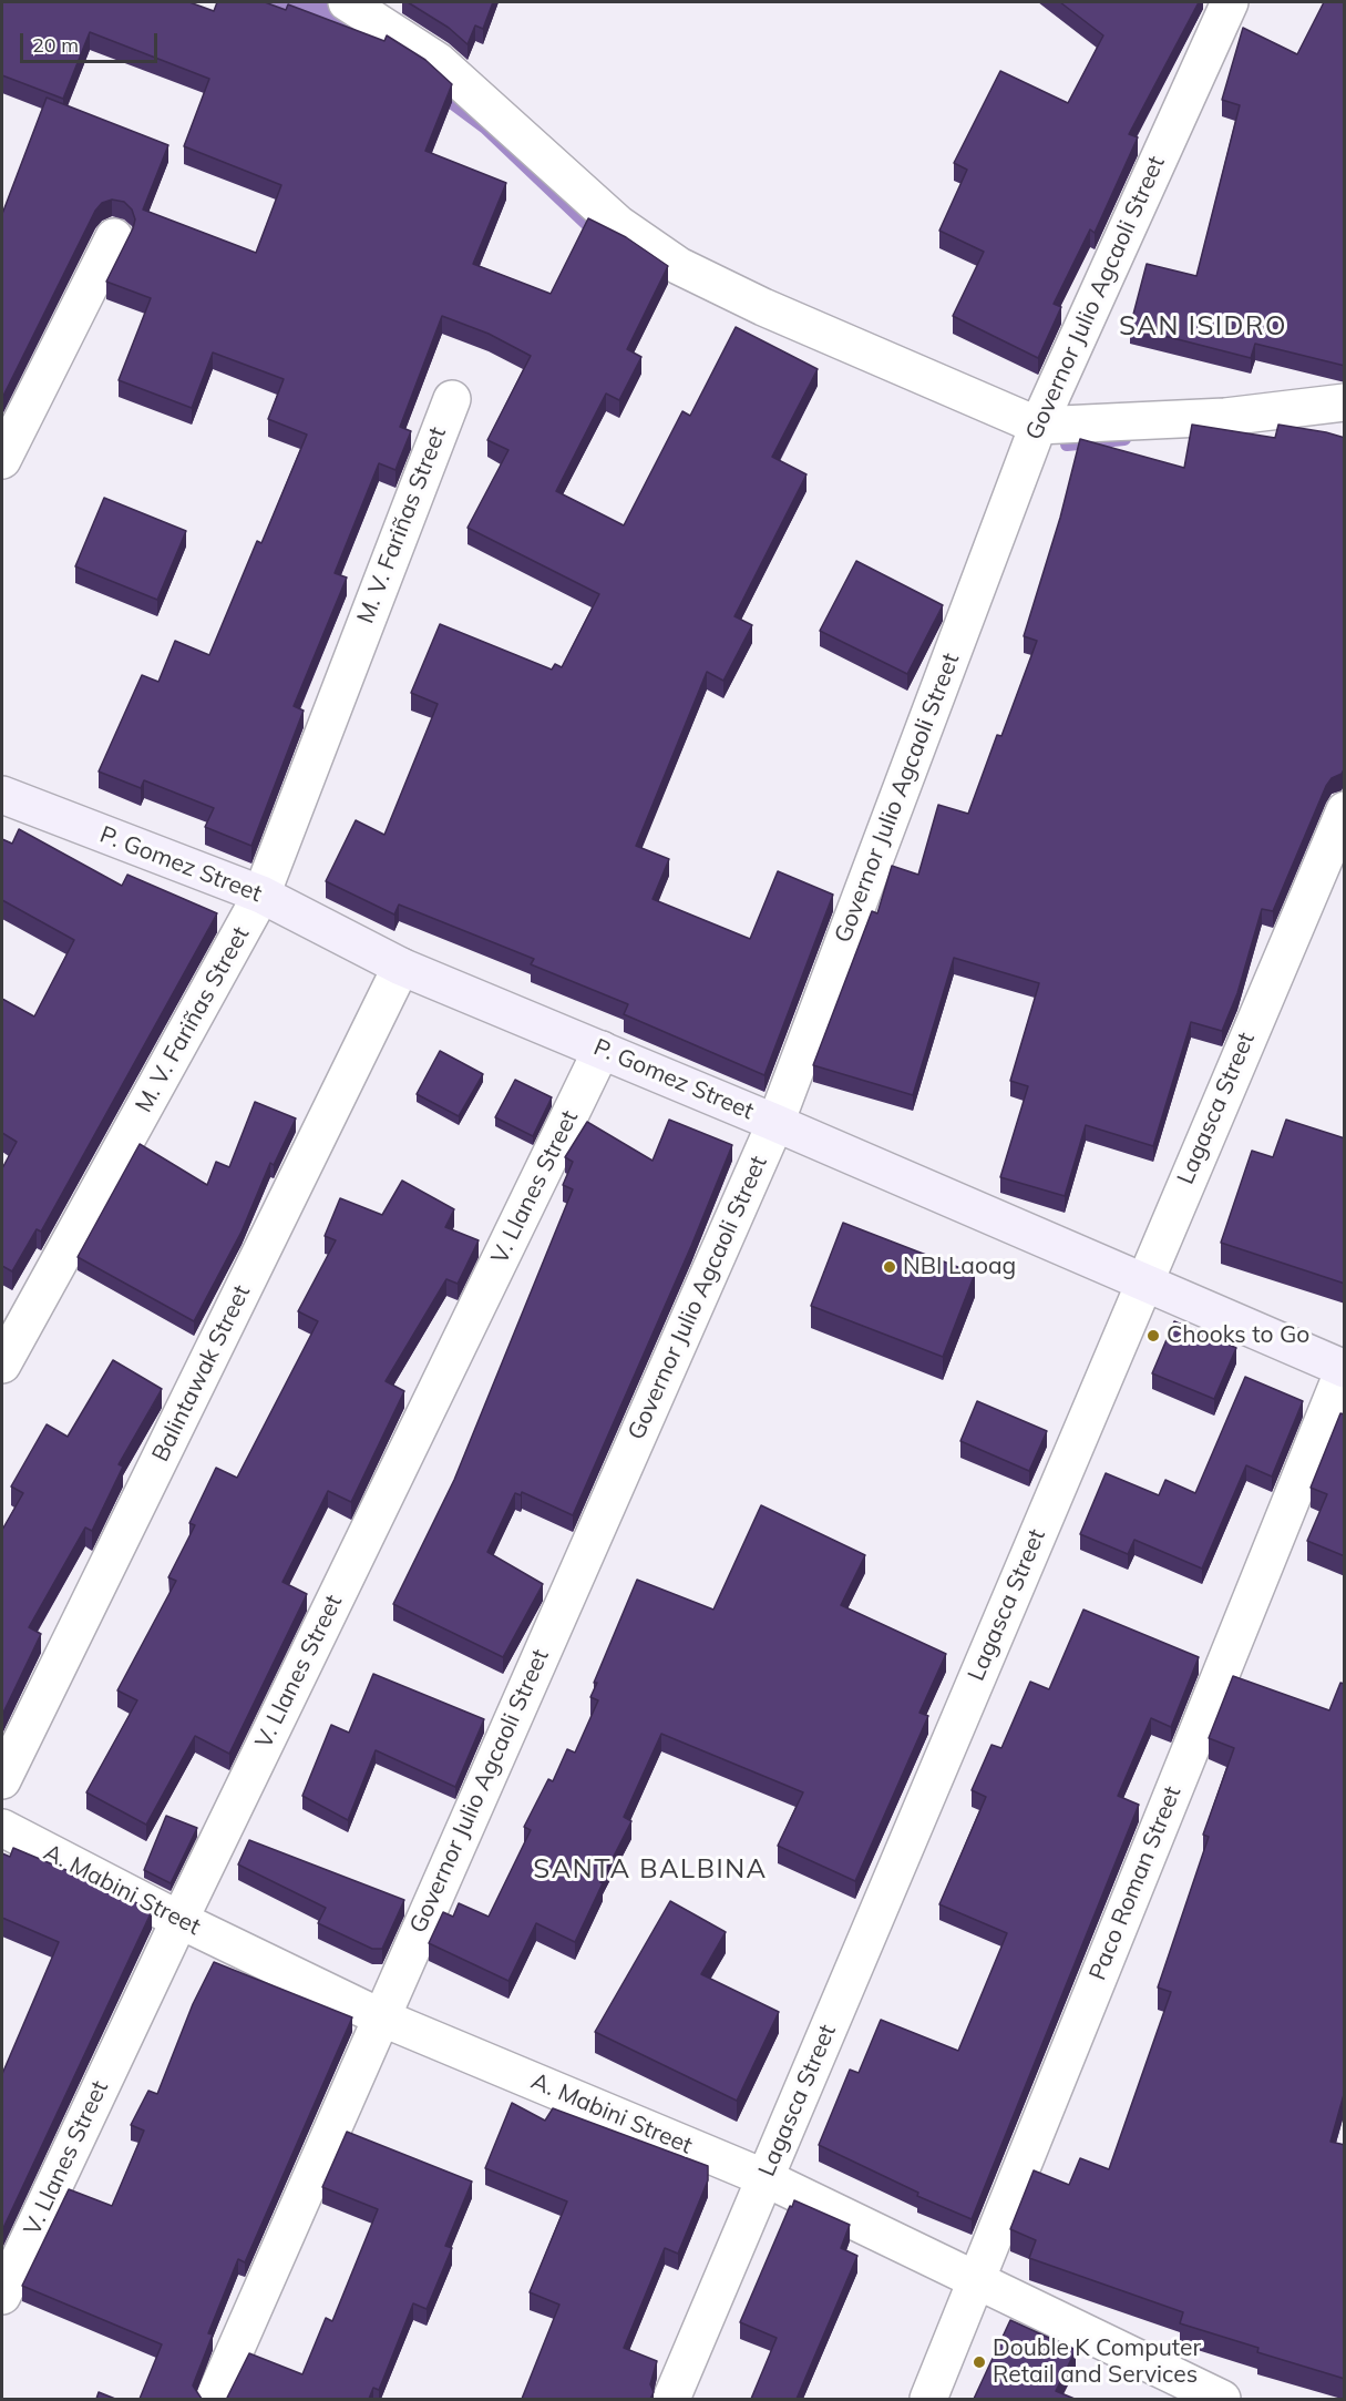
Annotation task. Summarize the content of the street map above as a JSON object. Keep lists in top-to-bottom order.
{
  "streets": {
    "main road": ["P. Gomez Street"],
    "street": [
      "Governor Julio Agcaoli Street",
      "M. V. Fariñas Street",
      "Lagasca Street",
      "V. Llanes Street",
      "Balintawak Street",
      "Paco Roman Street",
      "A. Mabini Street"
    ]
  },
  "crossings": [
    ["Governor Julio Agcaoli Street", "P. Gomez Street"],
    ["Governor Julio Agcaoli Street", "A. Mabini Street"],
    ["M. V. Fariñas Street", "P. Gomez Street"],
    ["P. Gomez Street", "Lagasca Street"],
    ["P. Gomez Street", "V. Llanes Street"],
    ["P. Gomez Street", "Balintawak Street"],
    ["P. Gomez Street", "Paco Roman Street"],
    ["Lagasca Street", "A. Mabini Street"],
    ["V. Llanes Street", "A. Mabini Street"],
    ["Paco Roman Street", "A. Mabini Street"]
  ],
  "districts": ["SAN ISIDRO", "SANTA BALBINA"],
  "places": ["NBI Laoag", "Chooks to Go", "Double K Computer Retail and Services"],
  "scale_bar": "20 m"
}
